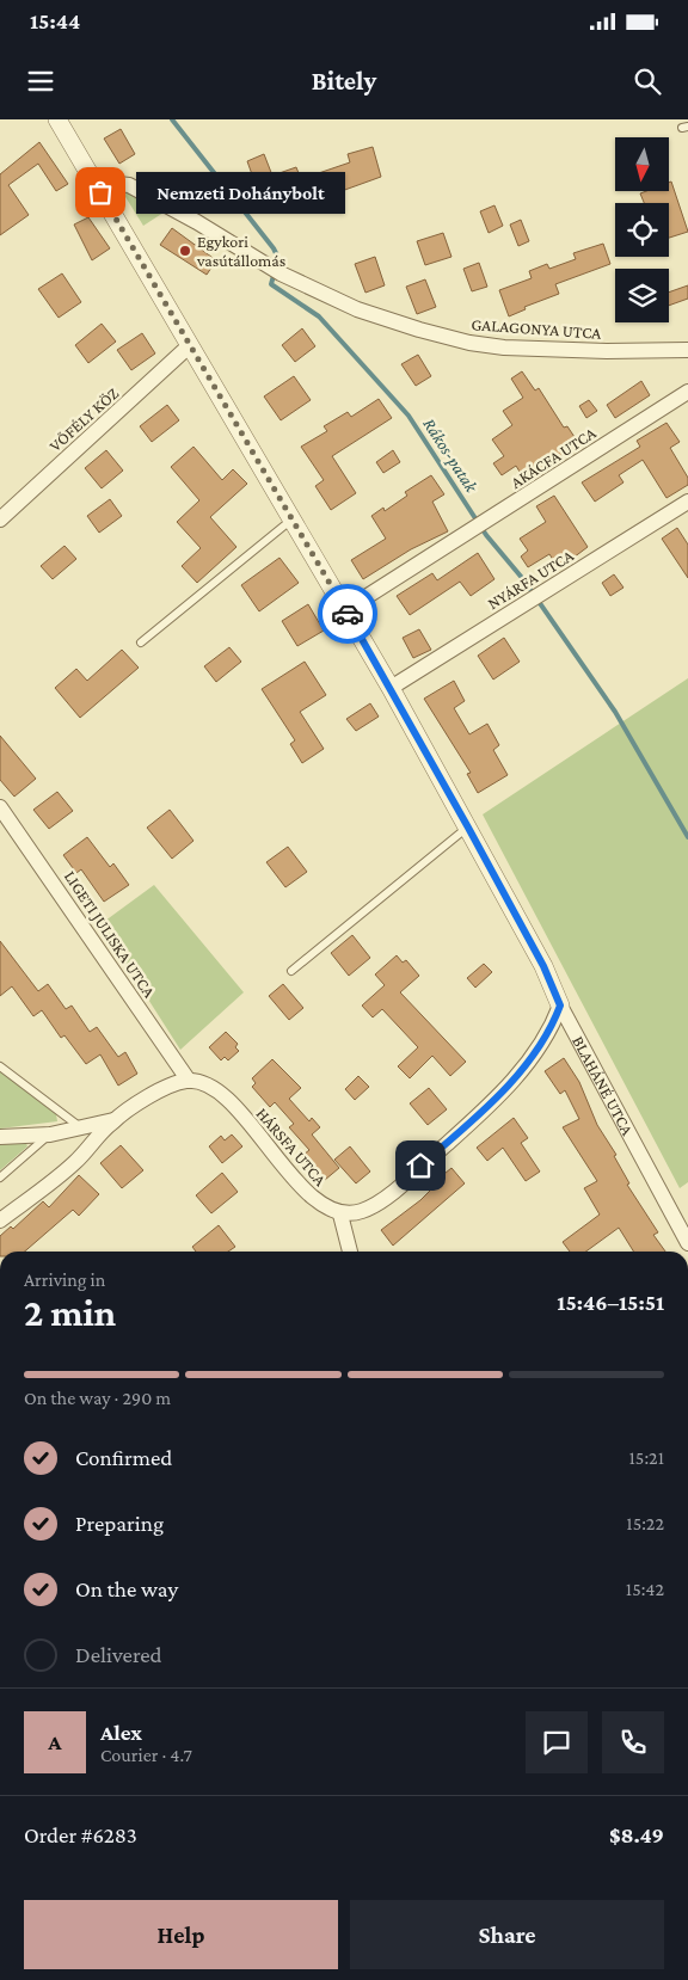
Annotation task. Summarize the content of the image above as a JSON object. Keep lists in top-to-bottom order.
{
  "streets": {
    "street": [
      "GALAGONYA UTCA",
      "VŐFÉLY KÖZ",
      "AKÁCFA UTCA",
      "NYÁRFA UTCA",
      "LIGETI JULISKA UTCA",
      "BLAHÁNÉ UTCA",
      "HÁRSFA UTCA"
    ]
  },
  "crossings": [
    ["GALAGONYA UTCA", "BLAHÁNÉ UTCA"],
    ["VŐFÉLY KÖZ", "BLAHÁNÉ UTCA"],
    ["AKÁCFA UTCA", "BLAHÁNÉ UTCA"],
    ["NYÁRFA UTCA", "BLAHÁNÉ UTCA"],
    ["LIGETI JULISKA UTCA", "HÁRSFA UTCA"]
  ],
  "water": ["Rákos-patak"],
  "places": ["Nemzeti Dohánybolt", "Egykori vasútállomás"],
  "north": "bottom",
  "page": {
    "status": "15:44",
    "header": "Bitely",
    "bubble": "Nemzeti Dohánybolt",
    "heading": ["2 min", "Arriving in", "15:46–15:51"],
    "panel": [
      "Alex",
      "Courier · 4.7",
      "Order #6283",
      "$8.49"
    ],
    "bar": "On the way · 290 m",
    "list": [
      ["Confirmed", "15:21"],
      ["Preparing", "15:22"],
      ["On the way", "15:42"],
      "Delivered"
    ],
    "round": "A",
    "buttons": ["Help", "Share"]
  }
}
